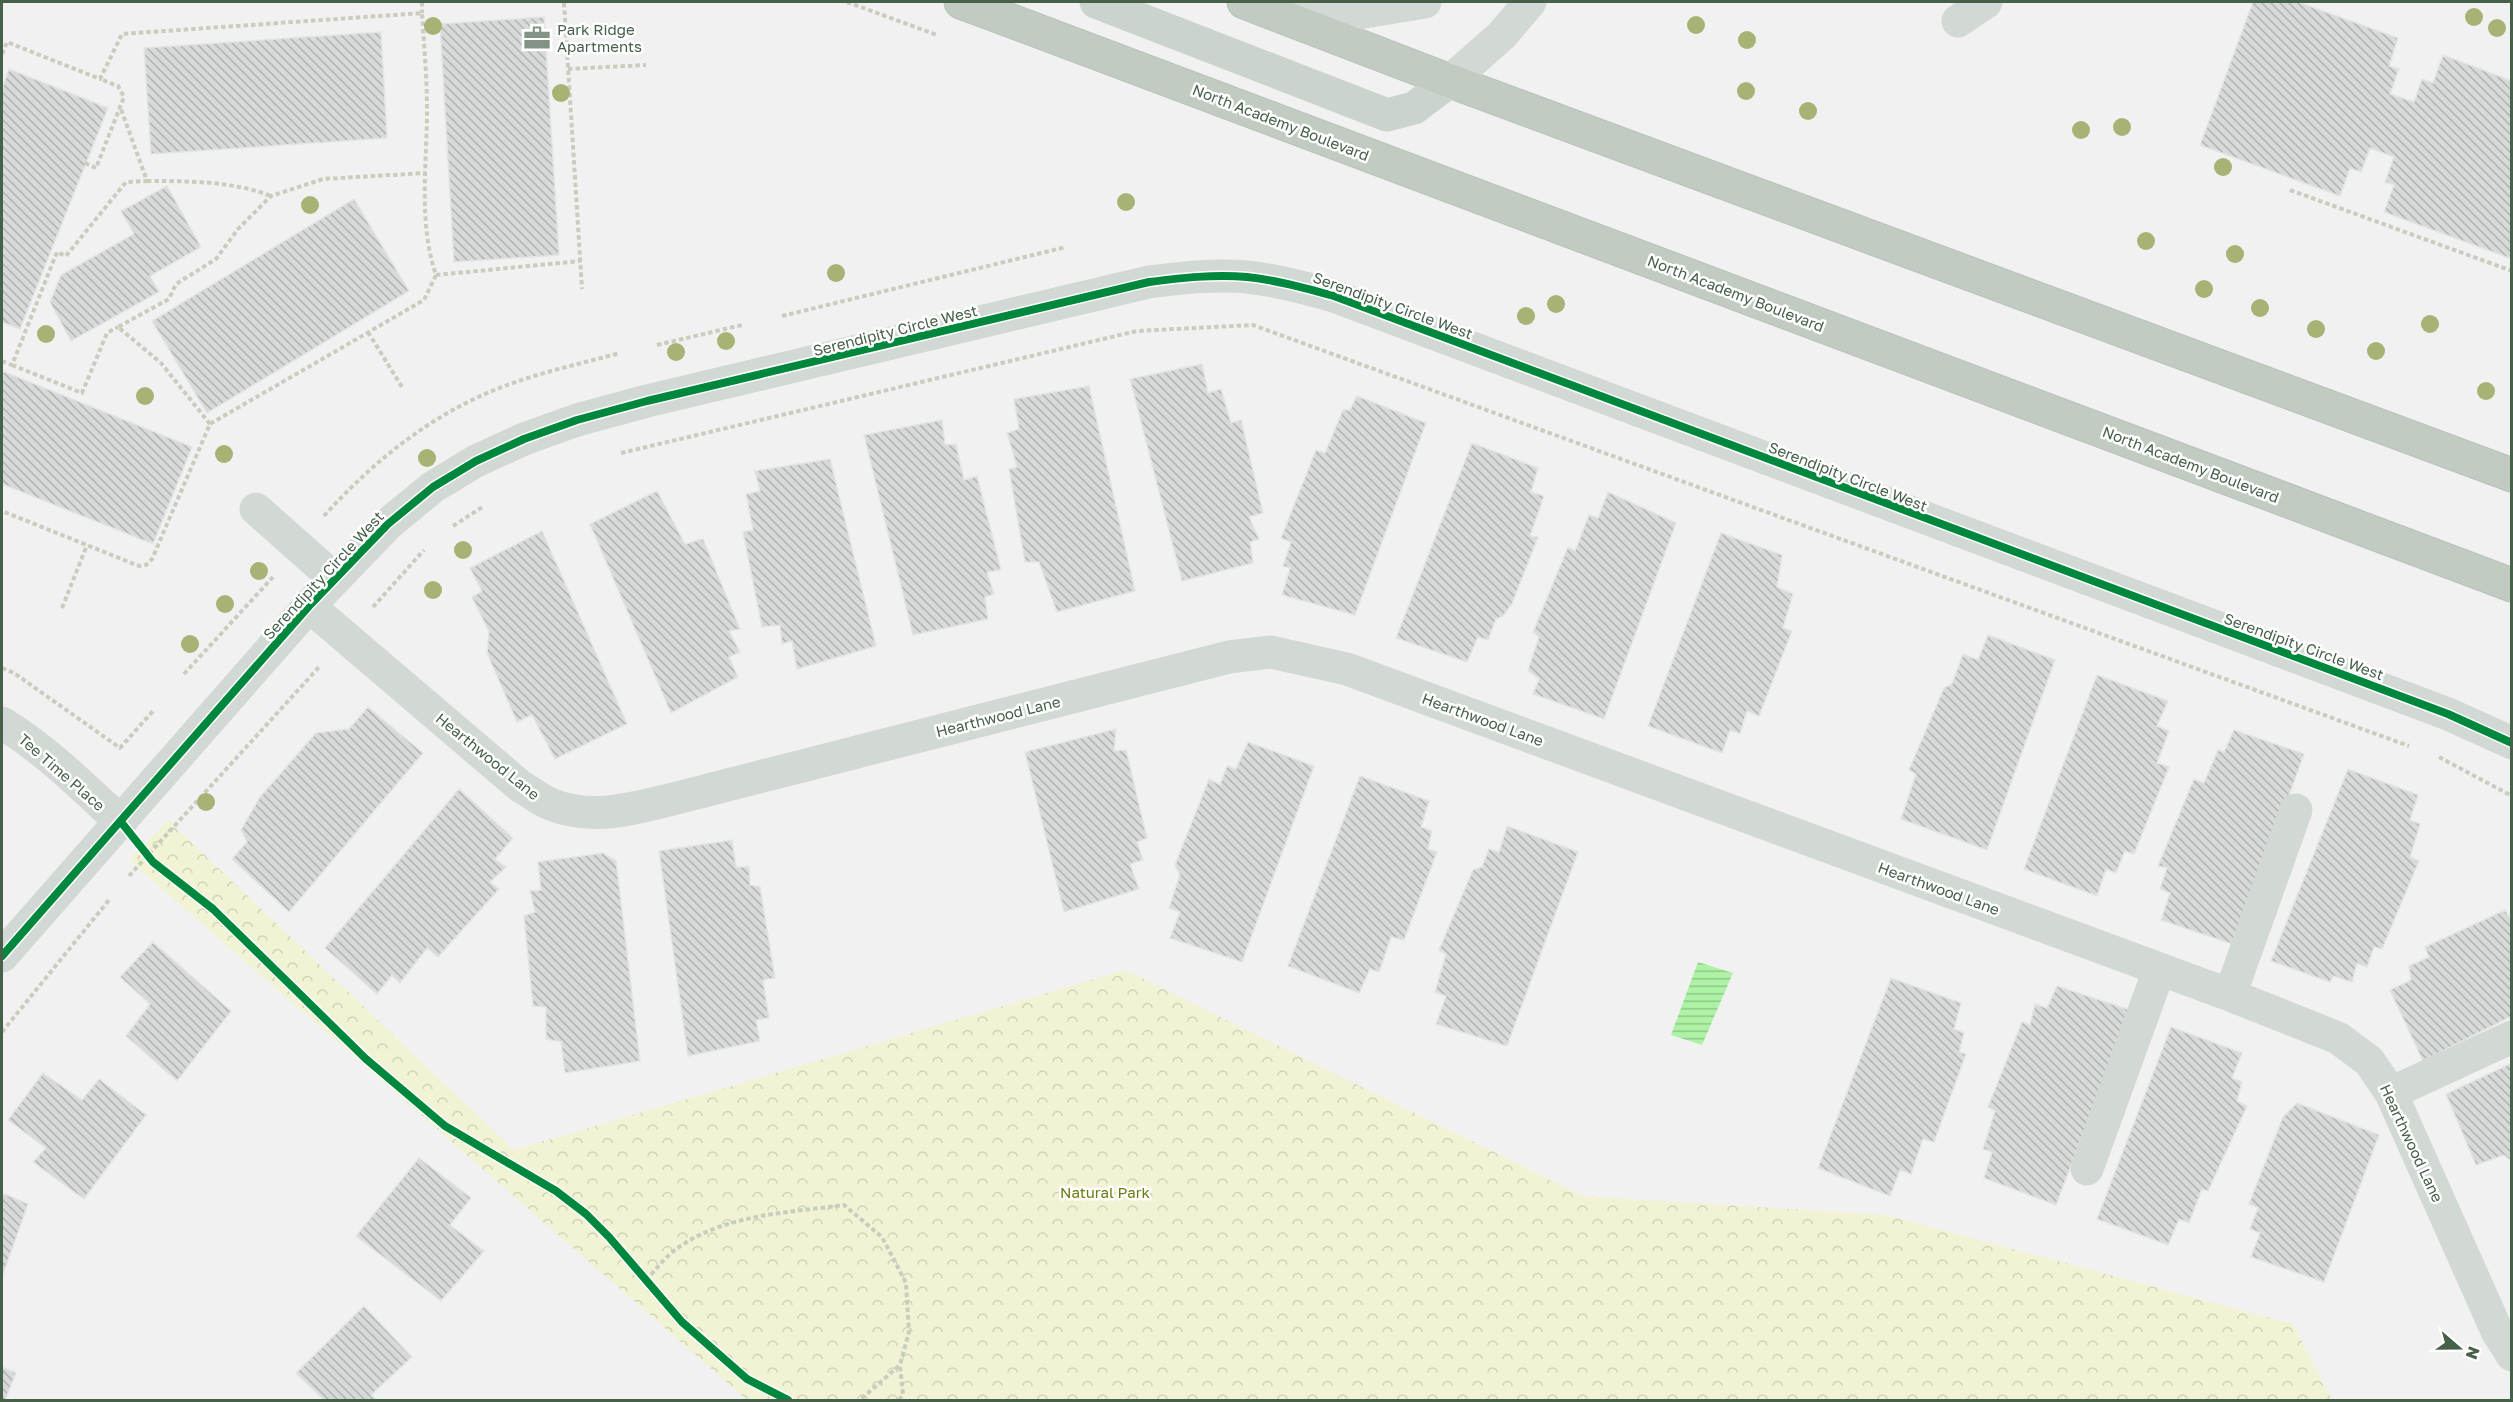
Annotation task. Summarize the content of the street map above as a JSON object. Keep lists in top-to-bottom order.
{
  "streets": {
    "highway": ["North Academy Boulevard"],
    "street": ["Serendipity Circle West", "Hearthwood Lane", "Tee Time Place"]
  },
  "crossings": [
    ["Serendipity Circle West", "Hearthwood Lane"],
    ["Serendipity Circle West", "Tee Time Place"]
  ],
  "parks": ["Natural Park"],
  "places": {
    "office": ["Park Ridge Apartments"]
  },
  "north": "right"
}
